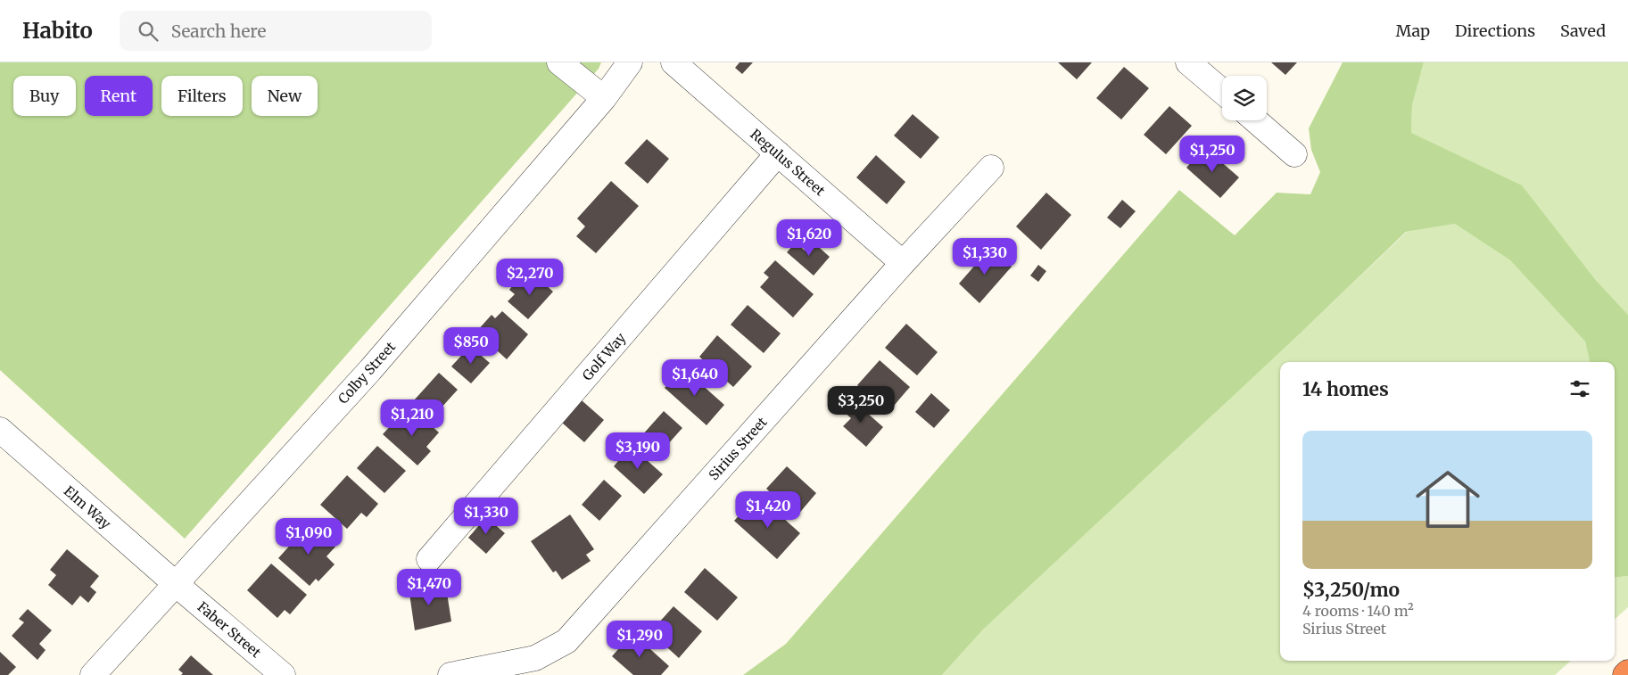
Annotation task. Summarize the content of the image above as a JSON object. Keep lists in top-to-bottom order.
{
  "streets": {
    "street": [
      "Regulus Street",
      "Golf Way",
      "Colby Street",
      "Sirius Street",
      "Elm Way",
      "Faber Street"
    ]
  },
  "crossings": [
    ["Regulus Street", "Golf Way"],
    ["Regulus Street", "Sirius Street"],
    ["Colby Street", "Elm Way"],
    ["Colby Street", "Faber Street"],
    ["Elm Way", "Faber Street"]
  ],
  "page": {
    "header": "Habito",
    "search": "Search here",
    "nav": ["Map", "Directions", "Saved"],
    "chip": [
      "Buy",
      "Rent",
      "Filters",
      "New"
    ],
    "price": [
      "$1,250",
      "$1,620",
      "$1,330",
      "$2,270",
      "$850",
      "$1,640",
      "$3,250",
      "$1,210",
      "$3,190",
      "$1,420",
      "$1,330",
      "$1,090",
      "$1,470",
      "$1,290"
    ],
    "heading": "14 homes",
    "list": [
      {
        "name": "$3,250/mo",
        "note": "4 rooms · 140 m² · Sirius Street"
      }
    ]
  }
}
